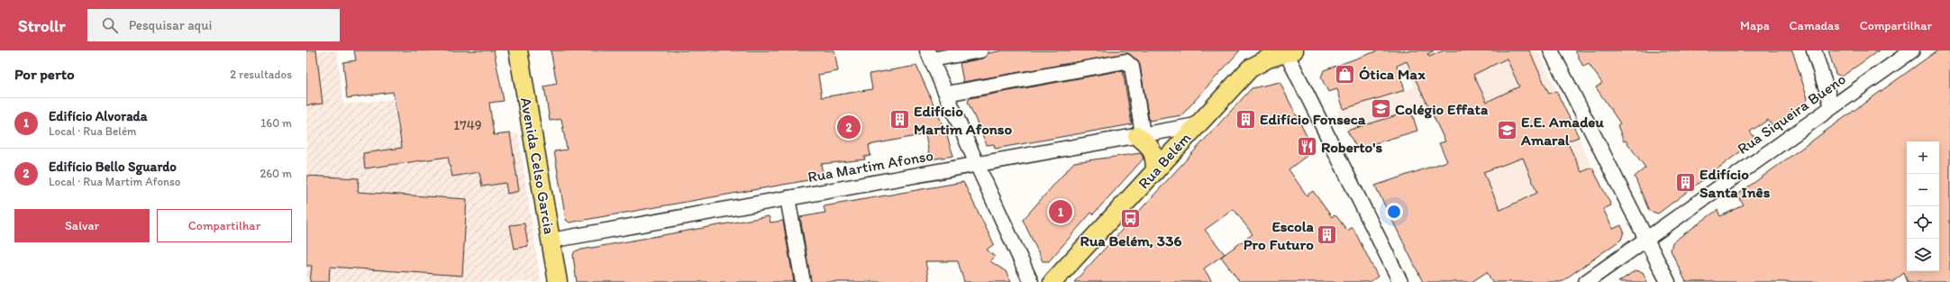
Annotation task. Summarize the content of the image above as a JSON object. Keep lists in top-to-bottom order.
{
  "streets": {
    "main road": ["Rua Belém", "Avenida Celso Garcia"],
    "street": ["Rua Siqueira Bueno", "Rua Martim Afonso"]
  },
  "crossings": [
    ["Rua Belém", "Rua Martim Afonso"],
    ["Avenida Celso Garcia", "Rua Martim Afonso"]
  ],
  "places": {
    "shop": ["Ótica Max"],
    "school or university": ["Colégio Effata", "E.E. Amadeu Amaral"],
    "building": [
      "Edifício Fonseca",
      "Edifício Martim Afonso",
      "Edifício Santa Inês",
      "Escola Pro Futuro"
    ],
    "restaurant": ["Roberto's"],
    "bus stop": ["Rua Belém, 336"]
  },
  "house_numbers": ["1749"],
  "page": {
    "header": "Strollr",
    "search": "Pesquisar aqui",
    "nav": ["Mapa", "Camadas", "Compartilhar"],
    "heading": ["Por perto", "2 resultados"],
    "list": [
      {
        "mark": "1",
        "name": "Edifício Alvorada",
        "note": "Local · Rua Belém",
        "value": "160 m"
      },
      {
        "mark": "2",
        "name": "Edifício Bello Sguardo",
        "note": "Local · Rua Martim Afonso",
        "value": "260 m"
      }
    ],
    "pins": ["2", "1"],
    "map_buttons": ["+", "−"],
    "buttons": ["Salvar", "Compartilhar"]
  }
}
